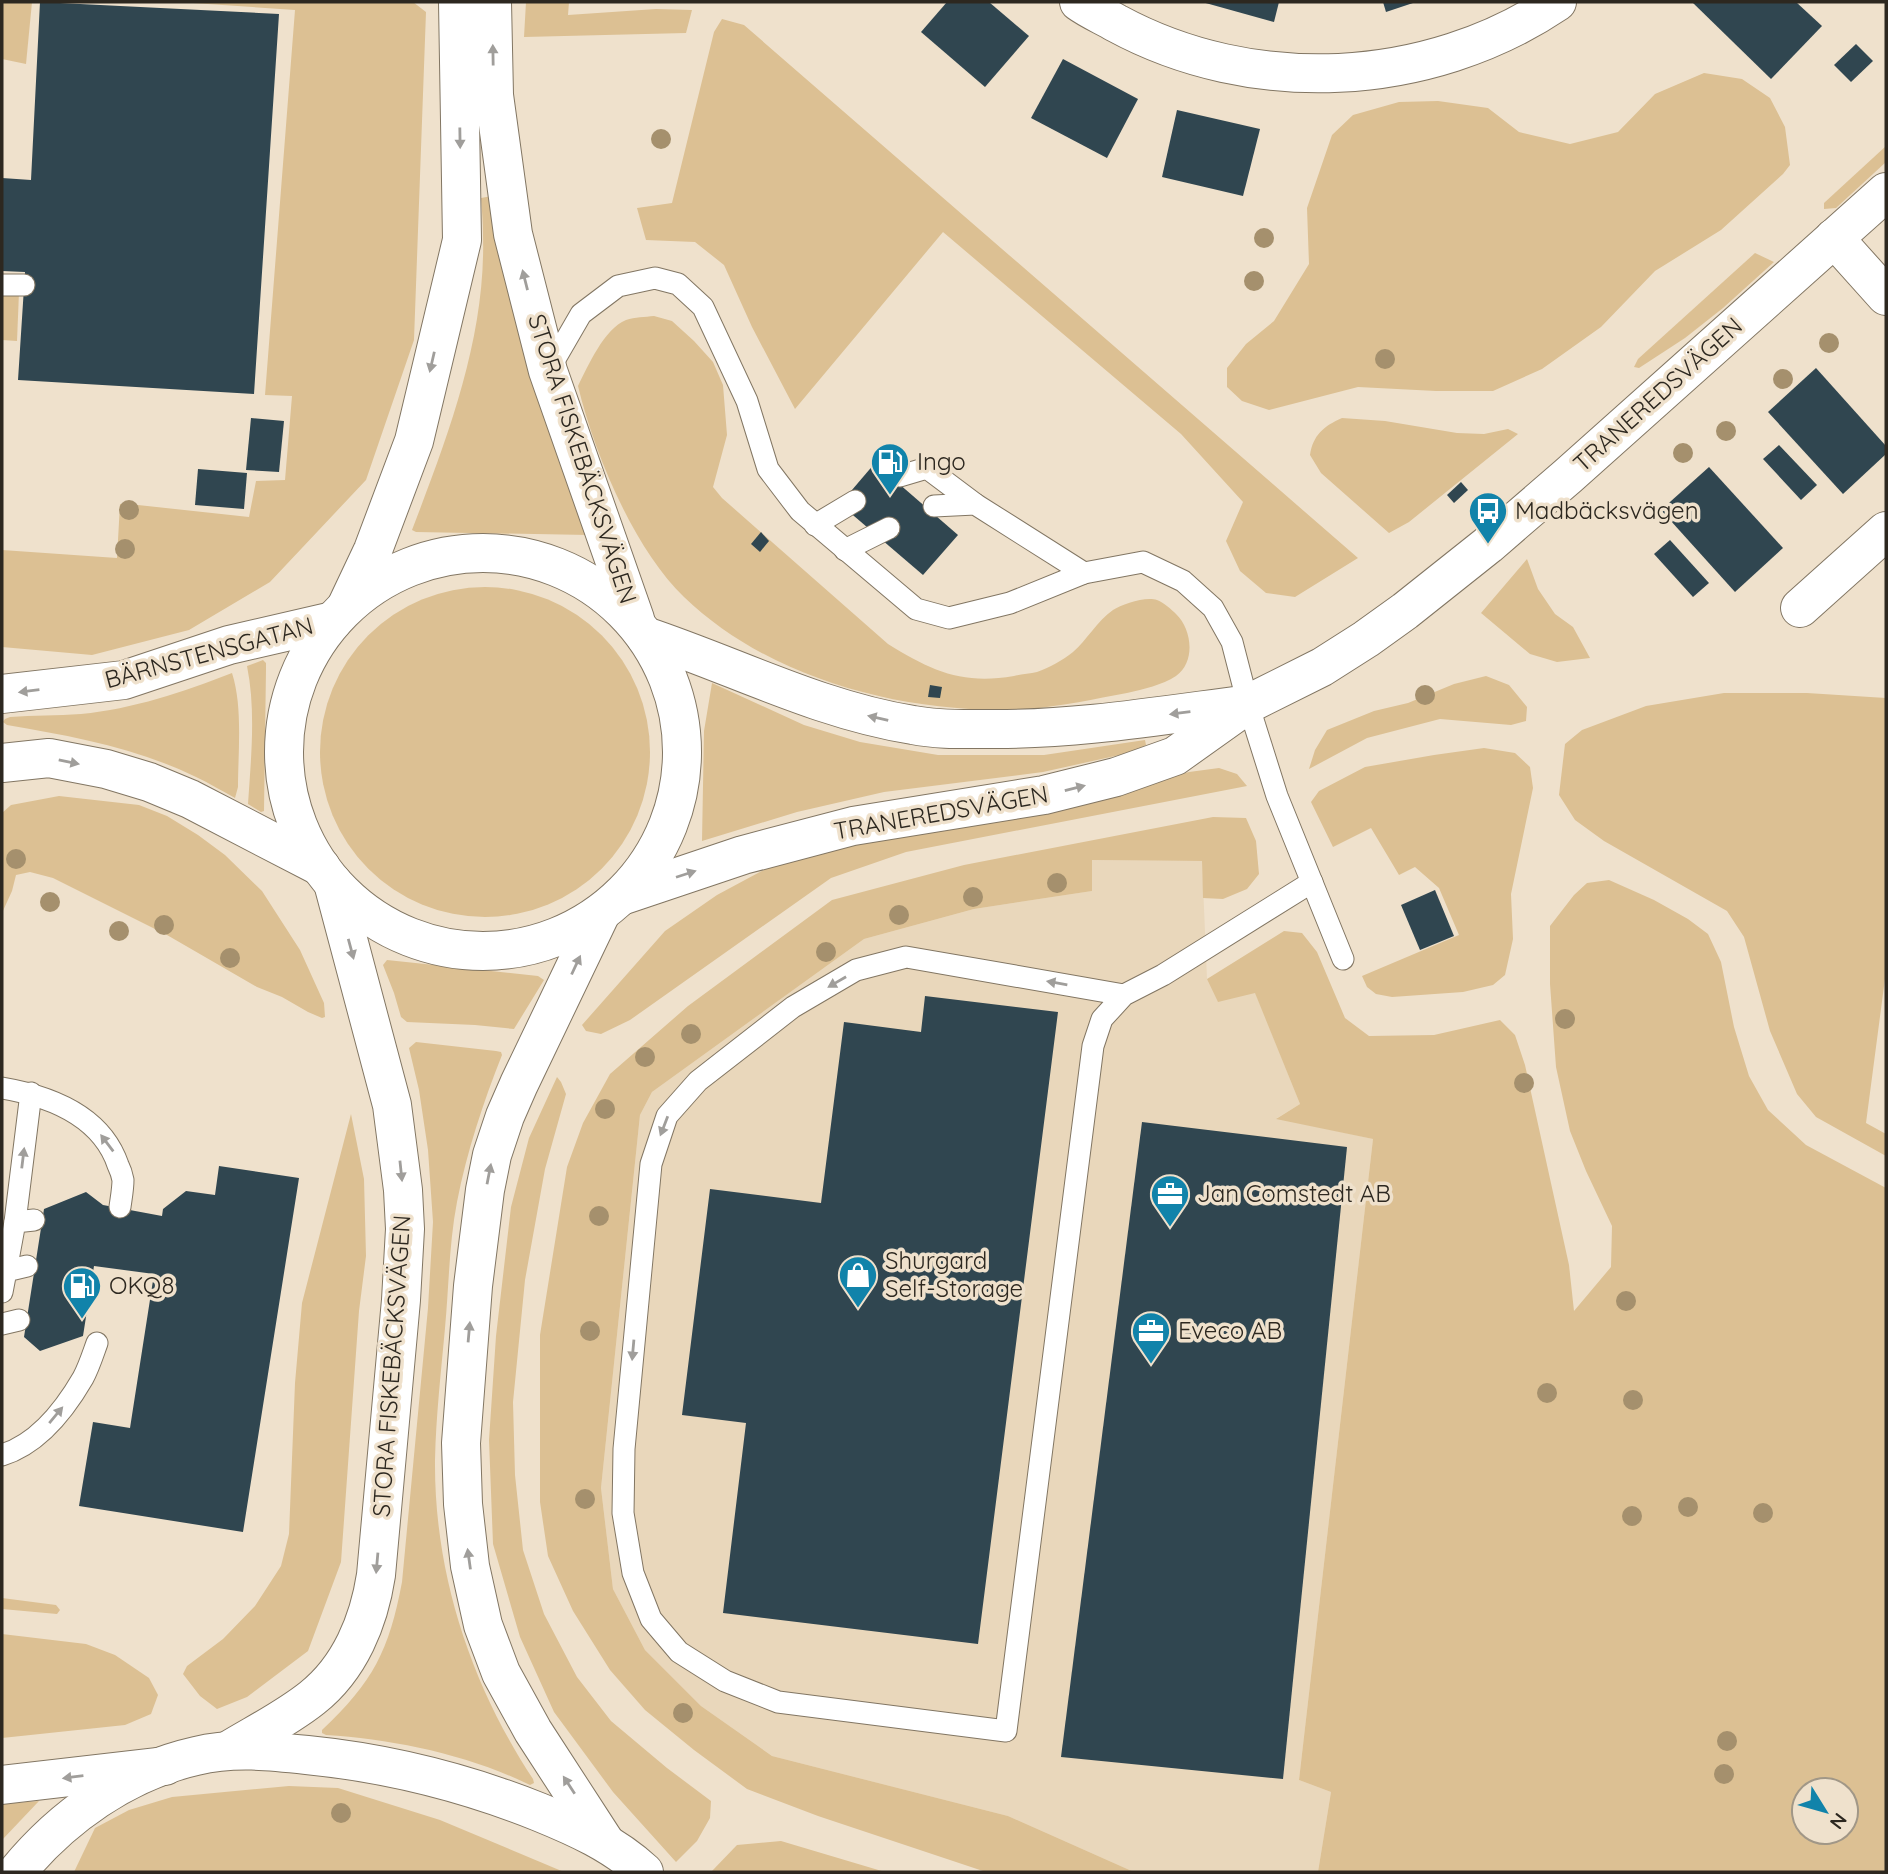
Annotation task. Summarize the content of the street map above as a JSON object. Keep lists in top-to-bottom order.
{
  "streets": {
    "main road": ["TRANEREDSVÄGEN", "STORA FISKEBÄCKSVÄGEN", "BÄRNSTENSGATAN"]
  },
  "crossings": [
    ["TRANEREDSVÄGEN", "STORA FISKEBÄCKSVÄGEN"]
  ],
  "one_way": ["BÄRNSTENSGATAN"],
  "places": {
    "fuel station": ["Ingo", "OKQ8"],
    "bus stop": ["Madbäcksvägen"],
    "office": ["Jan Comstedt AB", "Eveco AB"],
    "shop": ["Shurgard Self-Storage"]
  },
  "north": "bottom right"
}
